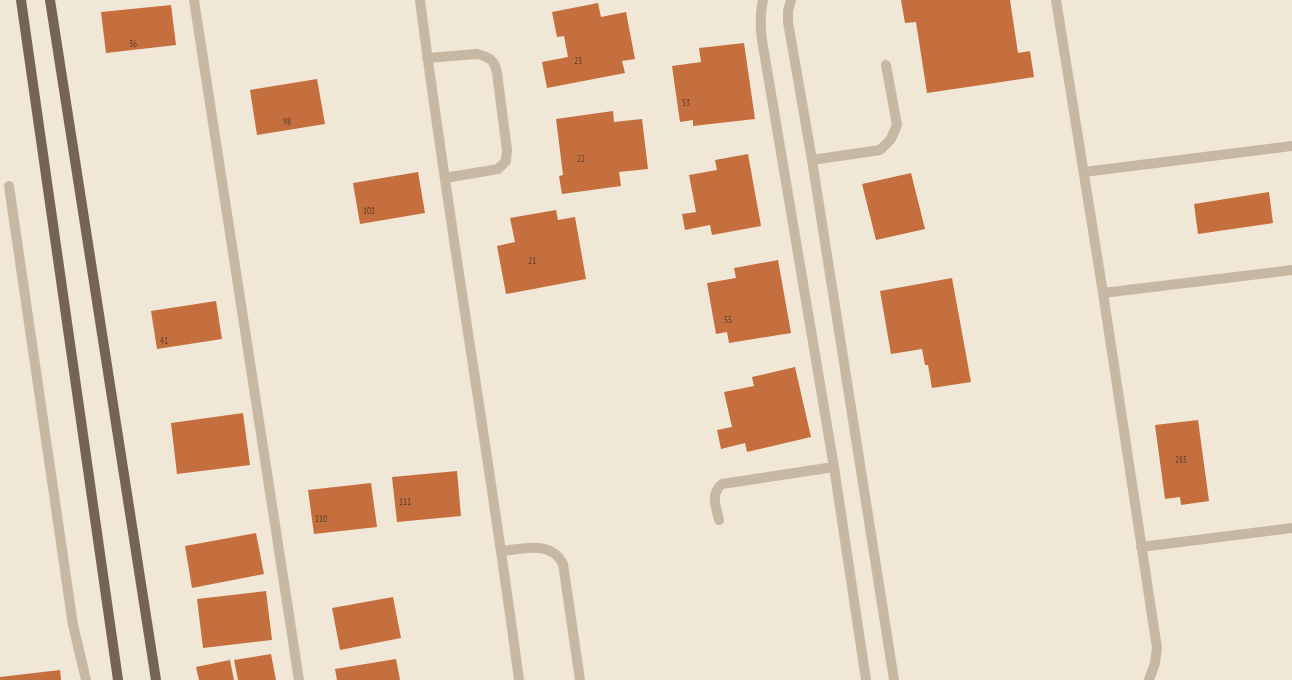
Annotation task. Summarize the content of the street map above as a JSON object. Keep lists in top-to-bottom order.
{
  "house_numbers": [
    "36",
    "23",
    "53",
    "98",
    "22",
    "101",
    "21",
    "55",
    "41",
    "285",
    "111",
    "110"
  ]
}
